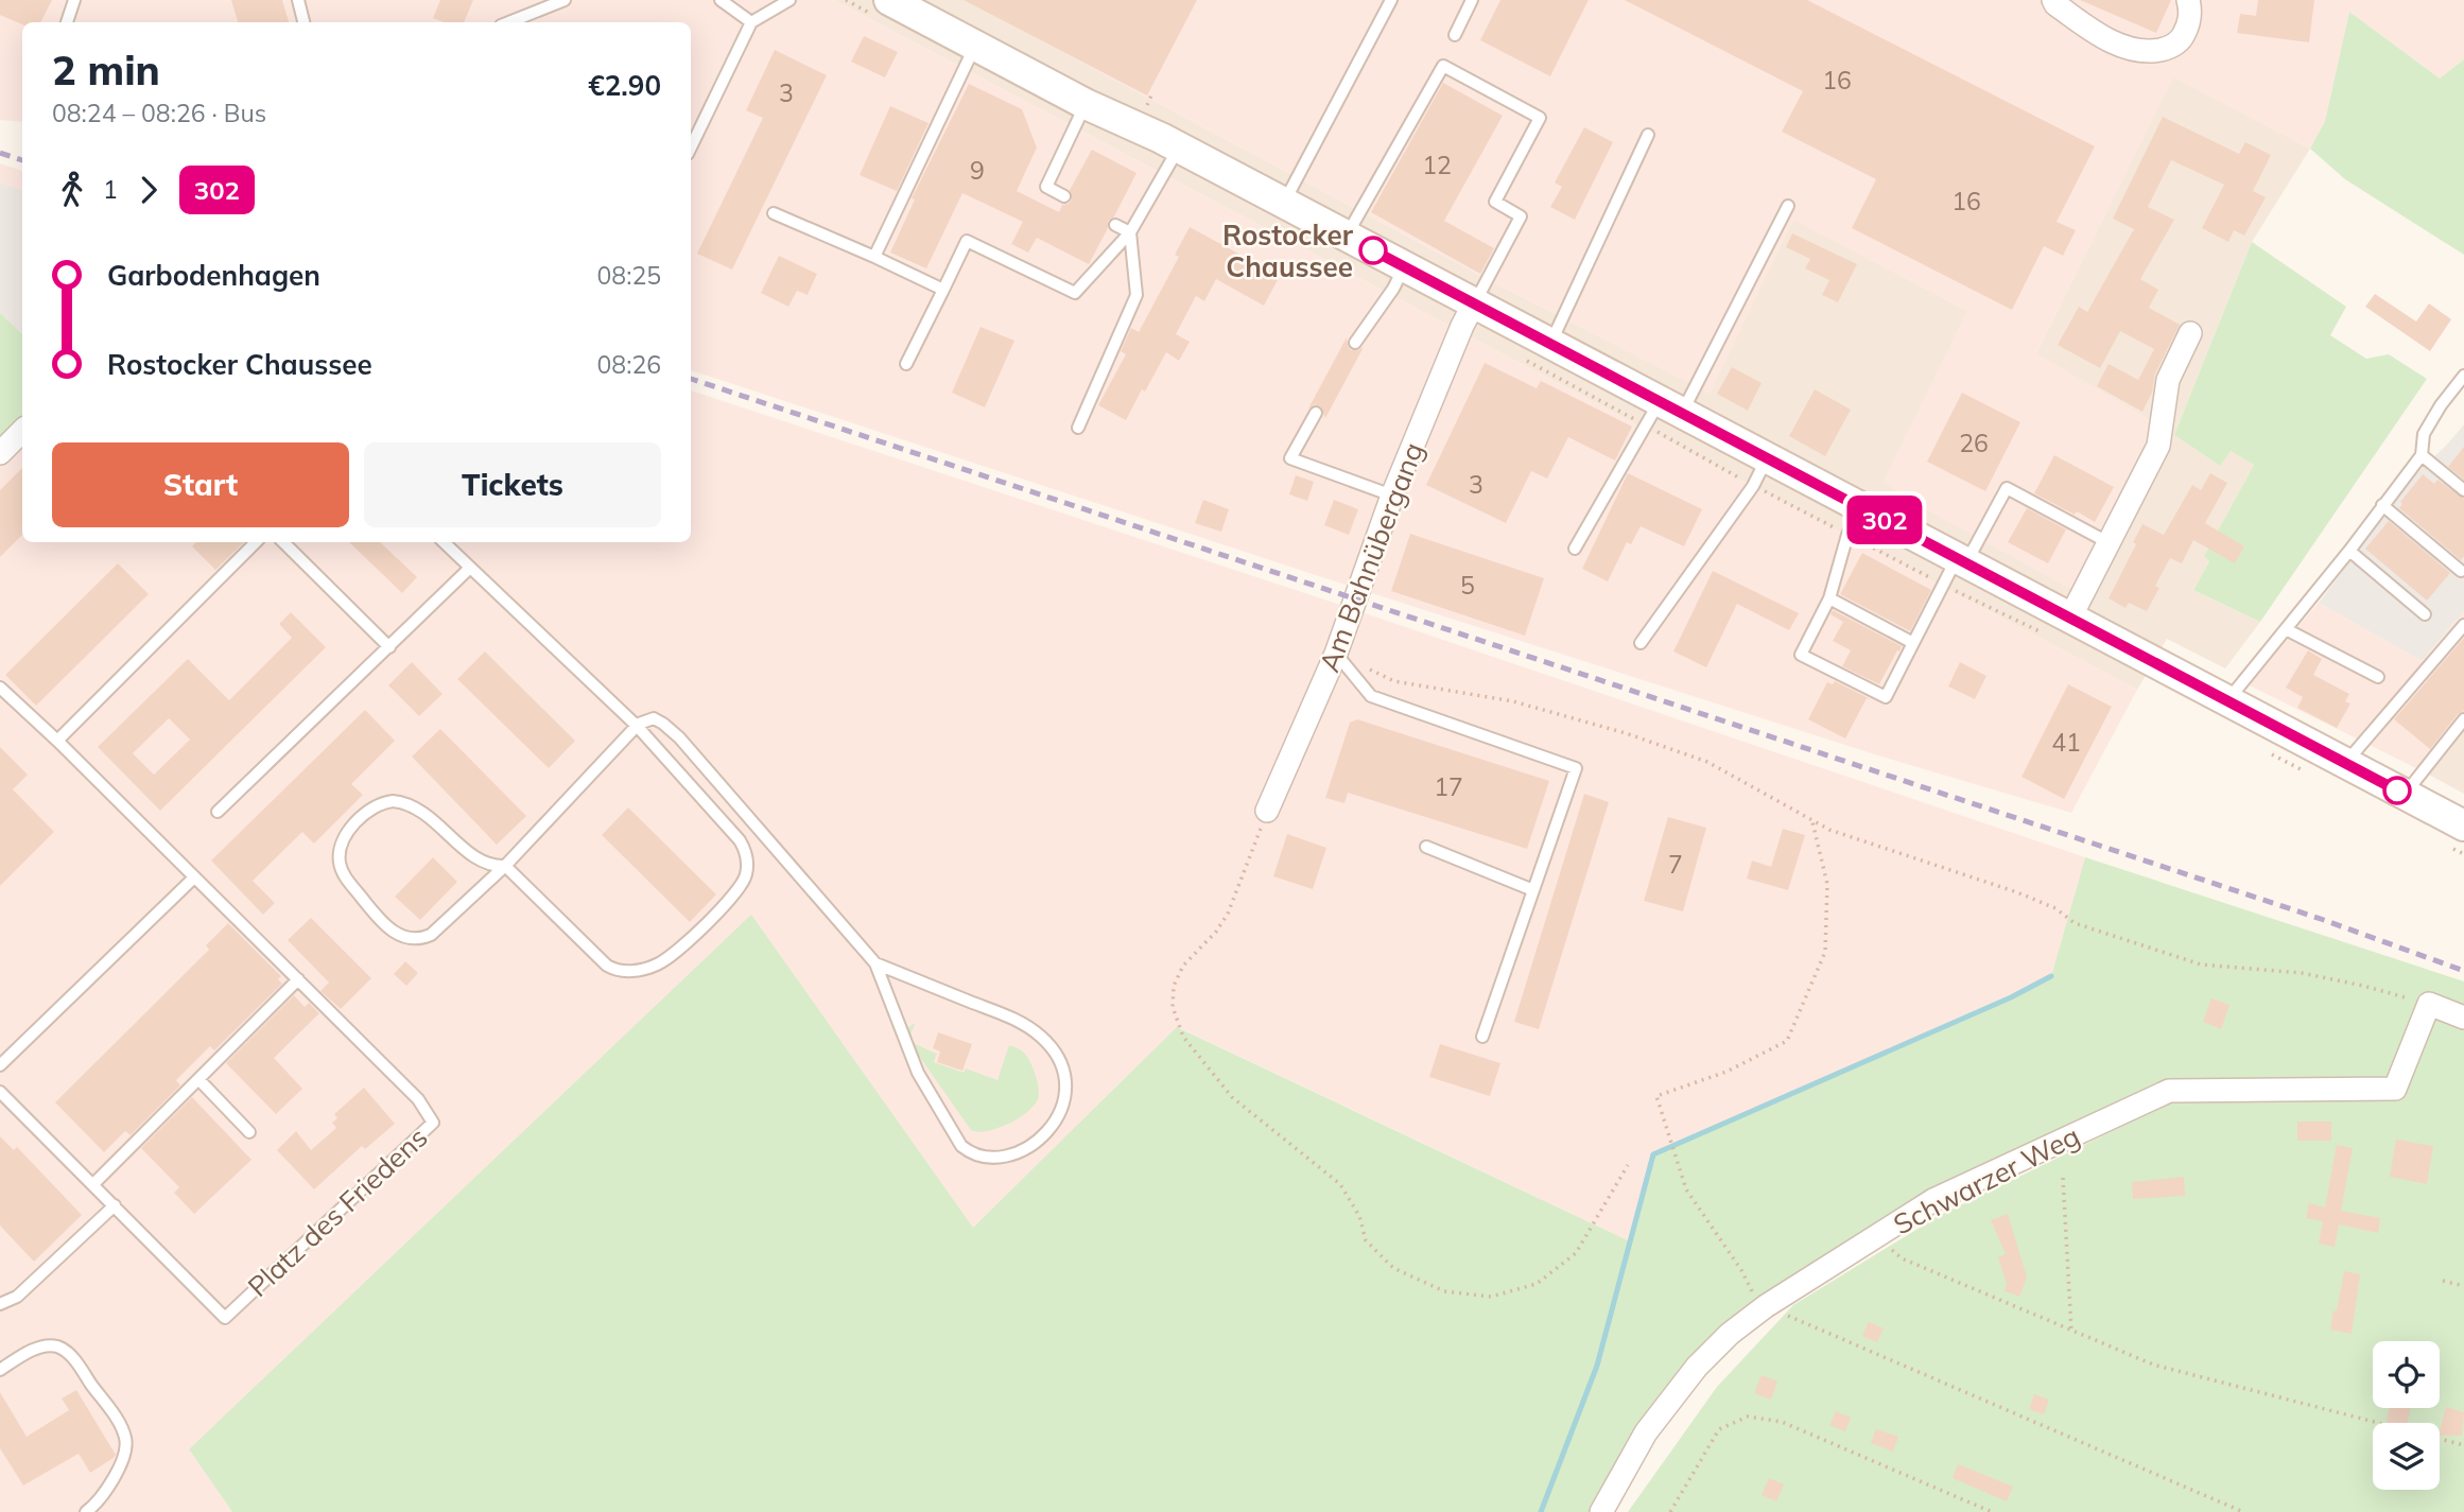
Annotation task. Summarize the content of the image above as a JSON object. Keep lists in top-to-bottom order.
{
  "streets": {
    "street": ["Am Bahnübergang", "Schwarzer Weg"],
    "lane": ["Platz des Friedens"]
  },
  "places": ["Rostocker Chaussee"],
  "lines": ["bus line 302"],
  "house_numbers": [
    "16",
    "3",
    "12",
    "9",
    "16",
    "26",
    "3",
    "5",
    "41",
    "17",
    "7"
  ],
  "page": {
    "on_map": "302",
    "heading": ["2 min", "08:24 – 08:26 · Bus", "€2.90"],
    "legs": ["1", "302"],
    "list": [
      {
        "name": "Garbodenhagen",
        "value": "08:25"
      },
      {
        "name": "Rostocker Chaussee",
        "value": "08:26"
      }
    ],
    "buttons": ["Start", "Tickets"]
  }
}
